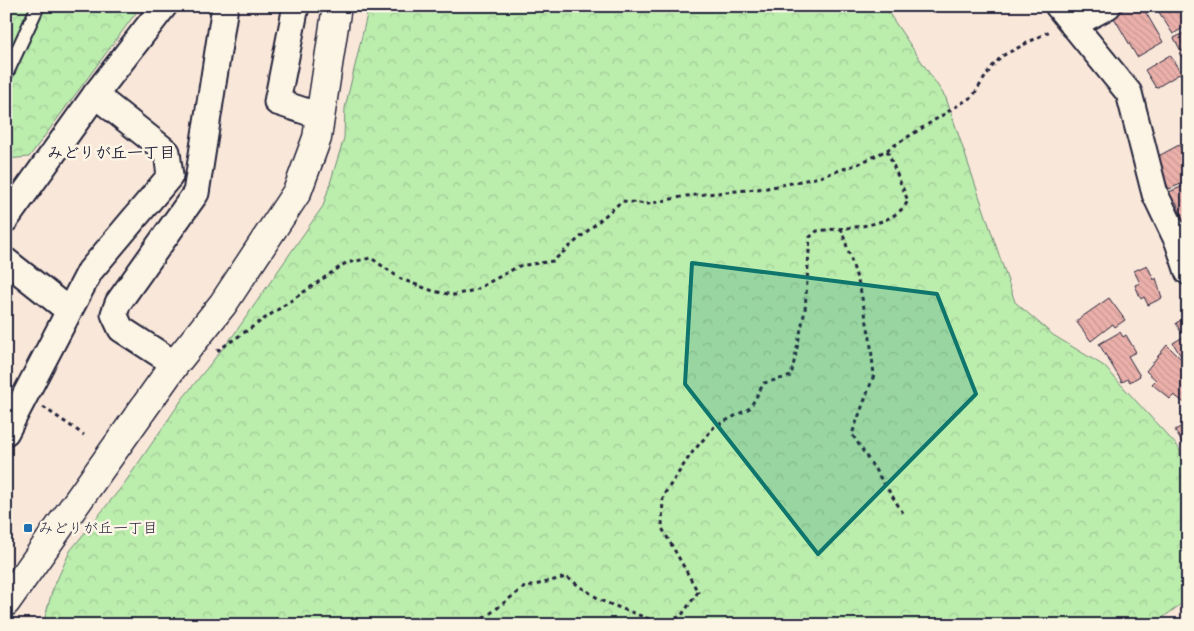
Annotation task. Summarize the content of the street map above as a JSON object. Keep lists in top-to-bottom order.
{
  "districts": ["みどりが丘一丁目"],
  "places": {
    "transit": ["みどりが丘一丁目"]
  }
}
